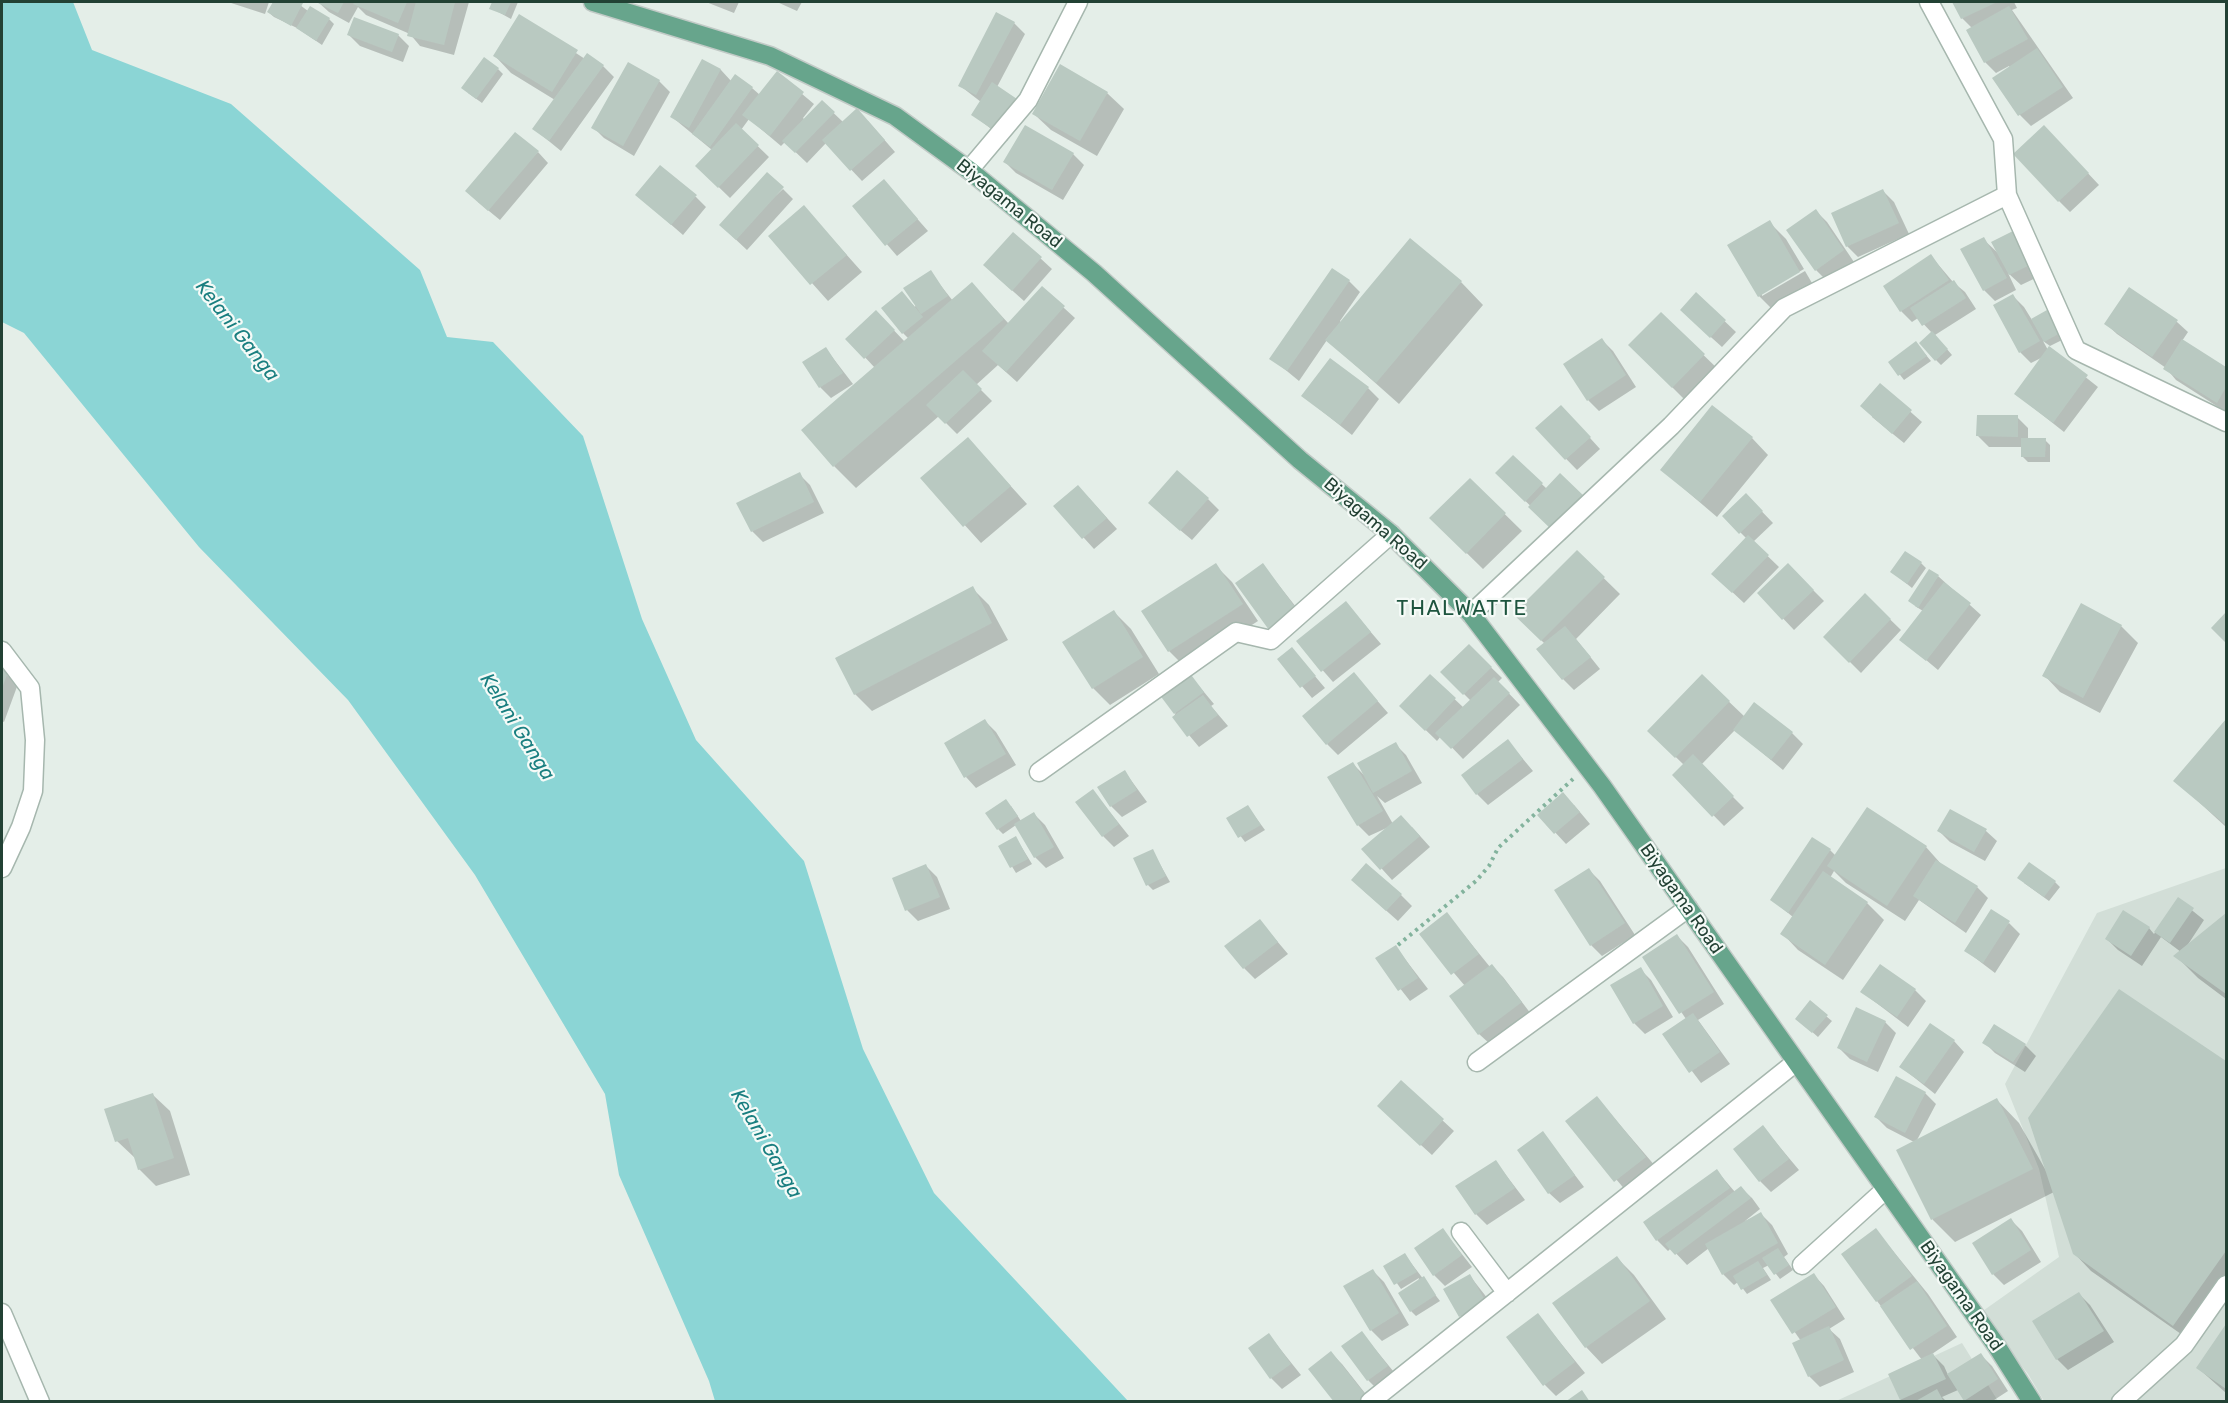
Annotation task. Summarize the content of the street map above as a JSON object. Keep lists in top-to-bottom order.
{
  "streets": {
    "main road": ["Biyagama Road"]
  },
  "districts": ["THALWATTE"],
  "water": ["Kelani Ganga"]
}
